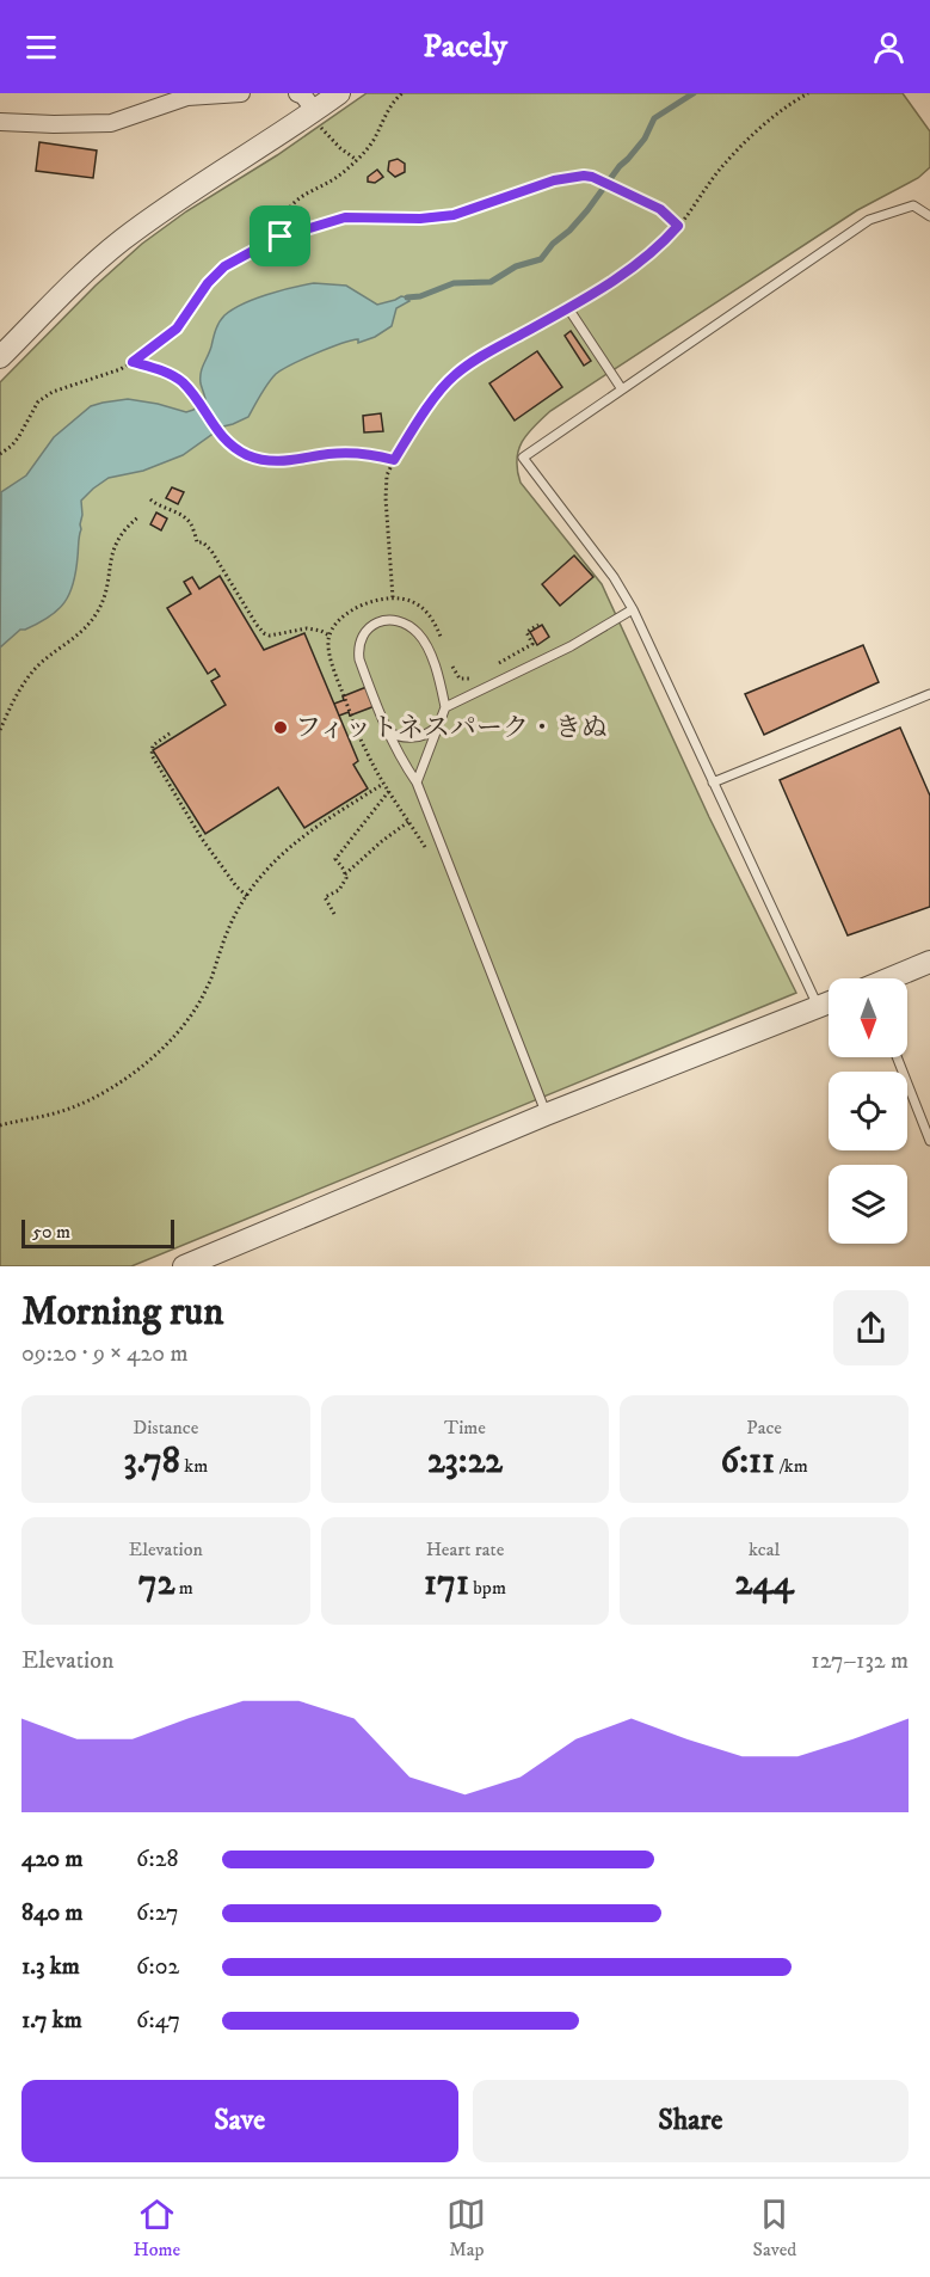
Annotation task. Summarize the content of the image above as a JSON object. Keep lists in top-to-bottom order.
{
  "places": ["フィットネスパーク・きぬ"],
  "scale_bar": "50 m",
  "north": "bottom",
  "page": {
    "header": "Pacely",
    "scale": "50 m",
    "heading": ["Morning run", "09:20 · 9 × 420 m"],
    "stats": [
      ["Distance", "3.78 km"],
      ["Time", "23:22"],
      ["Pace", "6:11 /km"],
      ["Elevation", "72 m"],
      ["Heart rate", "171 bpm"],
      ["kcal", "244"]
    ],
    "chart": ["Elevation", "127–132 m"],
    "list": [
      {
        "name": "420 m",
        "note": "6:28"
      },
      {
        "name": "840 m",
        "note": "6:27"
      },
      {
        "name": "1.3 km",
        "note": "6:02"
      },
      {
        "name": "1.7 km",
        "note": "6:47"
      }
    ],
    "buttons": ["Save", "Share"],
    "tabs": ["Home", "Map", "Saved"]
  }
}
